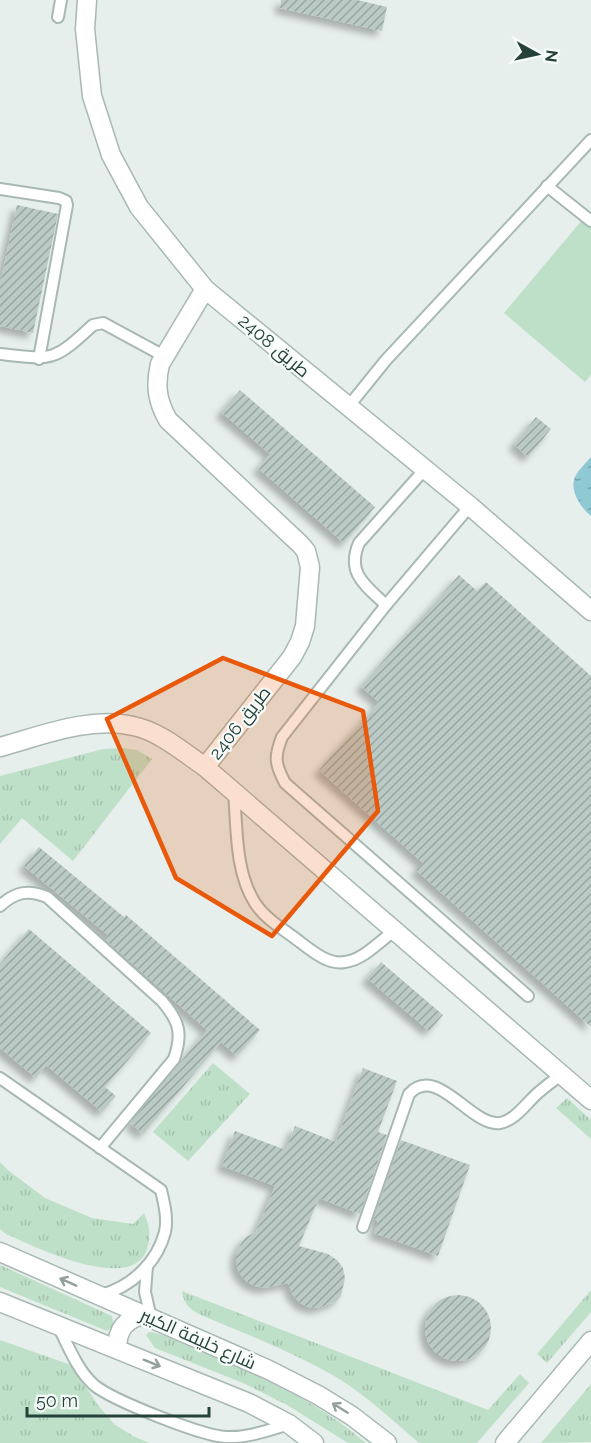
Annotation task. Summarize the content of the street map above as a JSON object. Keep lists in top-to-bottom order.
{
  "streets": {
    "street": ["طريق 2408", "طريق 2406", "شارع خليفة الكبير"]
  },
  "crossings": [
    ["طريق 2408", "طريق 2406"]
  ],
  "scale_bar": "50 m",
  "north": "right"
}
